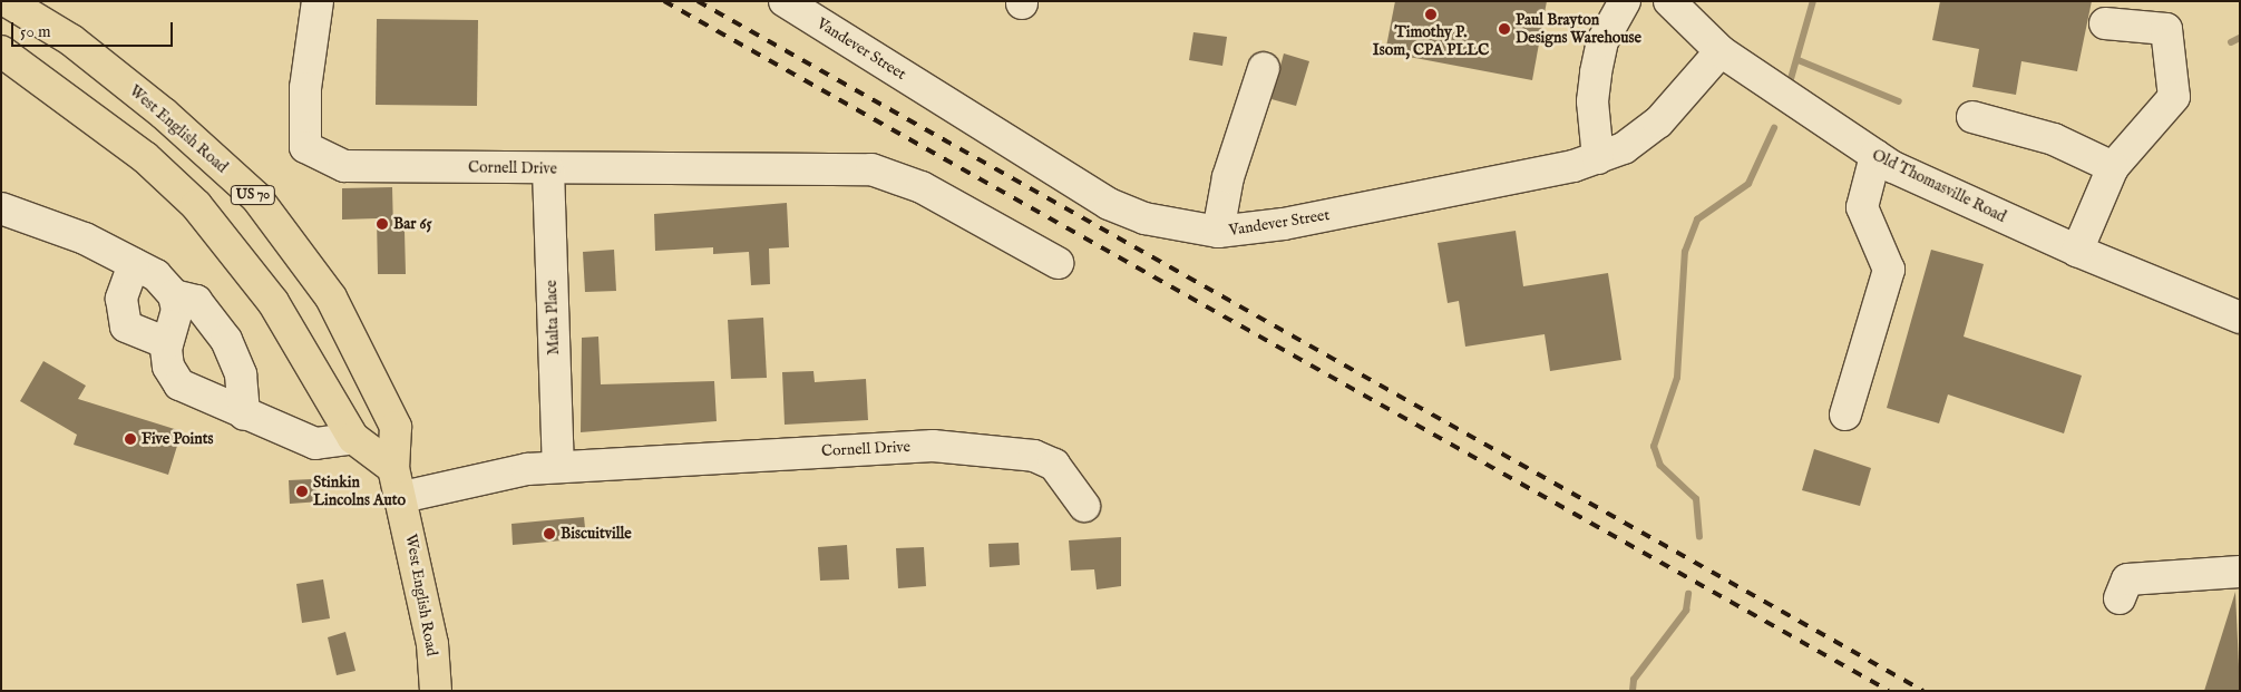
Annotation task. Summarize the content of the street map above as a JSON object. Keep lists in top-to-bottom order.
{
  "streets": {
    "main road": ["West English Road", "US 70"],
    "street": [
      "Vandever Street",
      "Cornell Drive",
      "Old Thomasville Road",
      "Malta Place"
    ]
  },
  "crossings": [
    ["Vandever Street", "Old Thomasville Road"],
    ["West English Road", "Cornell Drive"],
    ["Cornell Drive", "Malta Place"]
  ],
  "places": [
    "Timothy P. Isom, CPA PLLC",
    "Paul Brayton Designs Warehouse",
    "Bar 65",
    "Five Points",
    "Stinkin Lincolns Auto",
    "Biscuitville"
  ],
  "scale_bar": "50 m"
}
